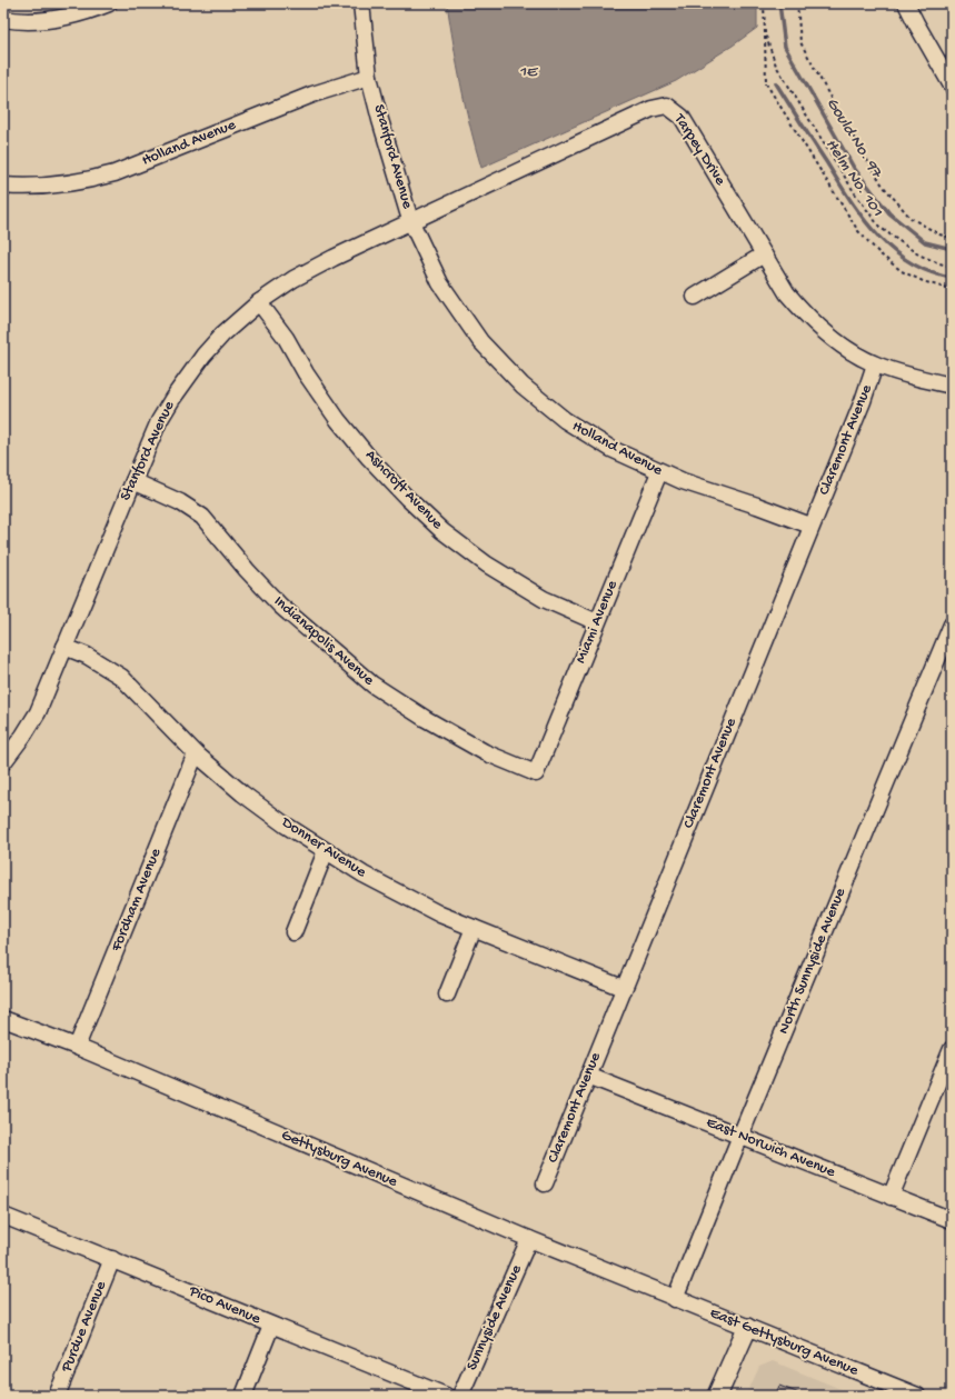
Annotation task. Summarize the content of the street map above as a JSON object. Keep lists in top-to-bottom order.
{
  "streets": {
    "street": [
      "Holland Avenue",
      "Tarpey Drive",
      "Stanford Avenue",
      "Claremont Avenue",
      "Ashcroft Avenue",
      "Miami Avenue",
      "Indianapolis Avenue",
      "Donner Avenue",
      "Fordham Avenue",
      "North Sunnyside Avenue",
      "East Norwich Avenue",
      "Gettysburg Avenue",
      "Pico Avenue",
      "Sunnyside Avenue",
      "Purdue Avenue",
      "East Gettysburg Avenue"
    ]
  },
  "crossings": [
    ["Holland Avenue", "Tarpey Drive"],
    ["Holland Avenue", "Stanford Avenue"],
    ["Holland Avenue", "Claremont Avenue"],
    ["Holland Avenue", "Miami Avenue"],
    ["Tarpey Drive", "Stanford Avenue"],
    ["Tarpey Drive", "Claremont Avenue"],
    ["Stanford Avenue", "Ashcroft Avenue"],
    ["Stanford Avenue", "Indianapolis Avenue"],
    ["Stanford Avenue", "Donner Avenue"],
    ["Claremont Avenue", "Donner Avenue"],
    ["Claremont Avenue", "East Norwich Avenue"],
    ["Ashcroft Avenue", "Miami Avenue"],
    ["Miami Avenue", "Indianapolis Avenue"],
    ["Donner Avenue", "Fordham Avenue"],
    ["Fordham Avenue", "Gettysburg Avenue"],
    ["North Sunnyside Avenue", "East Norwich Avenue"],
    ["North Sunnyside Avenue", "Gettysburg Avenue"],
    ["North Sunnyside Avenue", "East Gettysburg Avenue"],
    ["Gettysburg Avenue", "Sunnyside Avenue"],
    ["Gettysburg Avenue", "East Gettysburg Avenue"],
    ["Pico Avenue", "Purdue Avenue"]
  ],
  "water": ["1E", "Gould No. 97", "Helm No. 101"]
}
